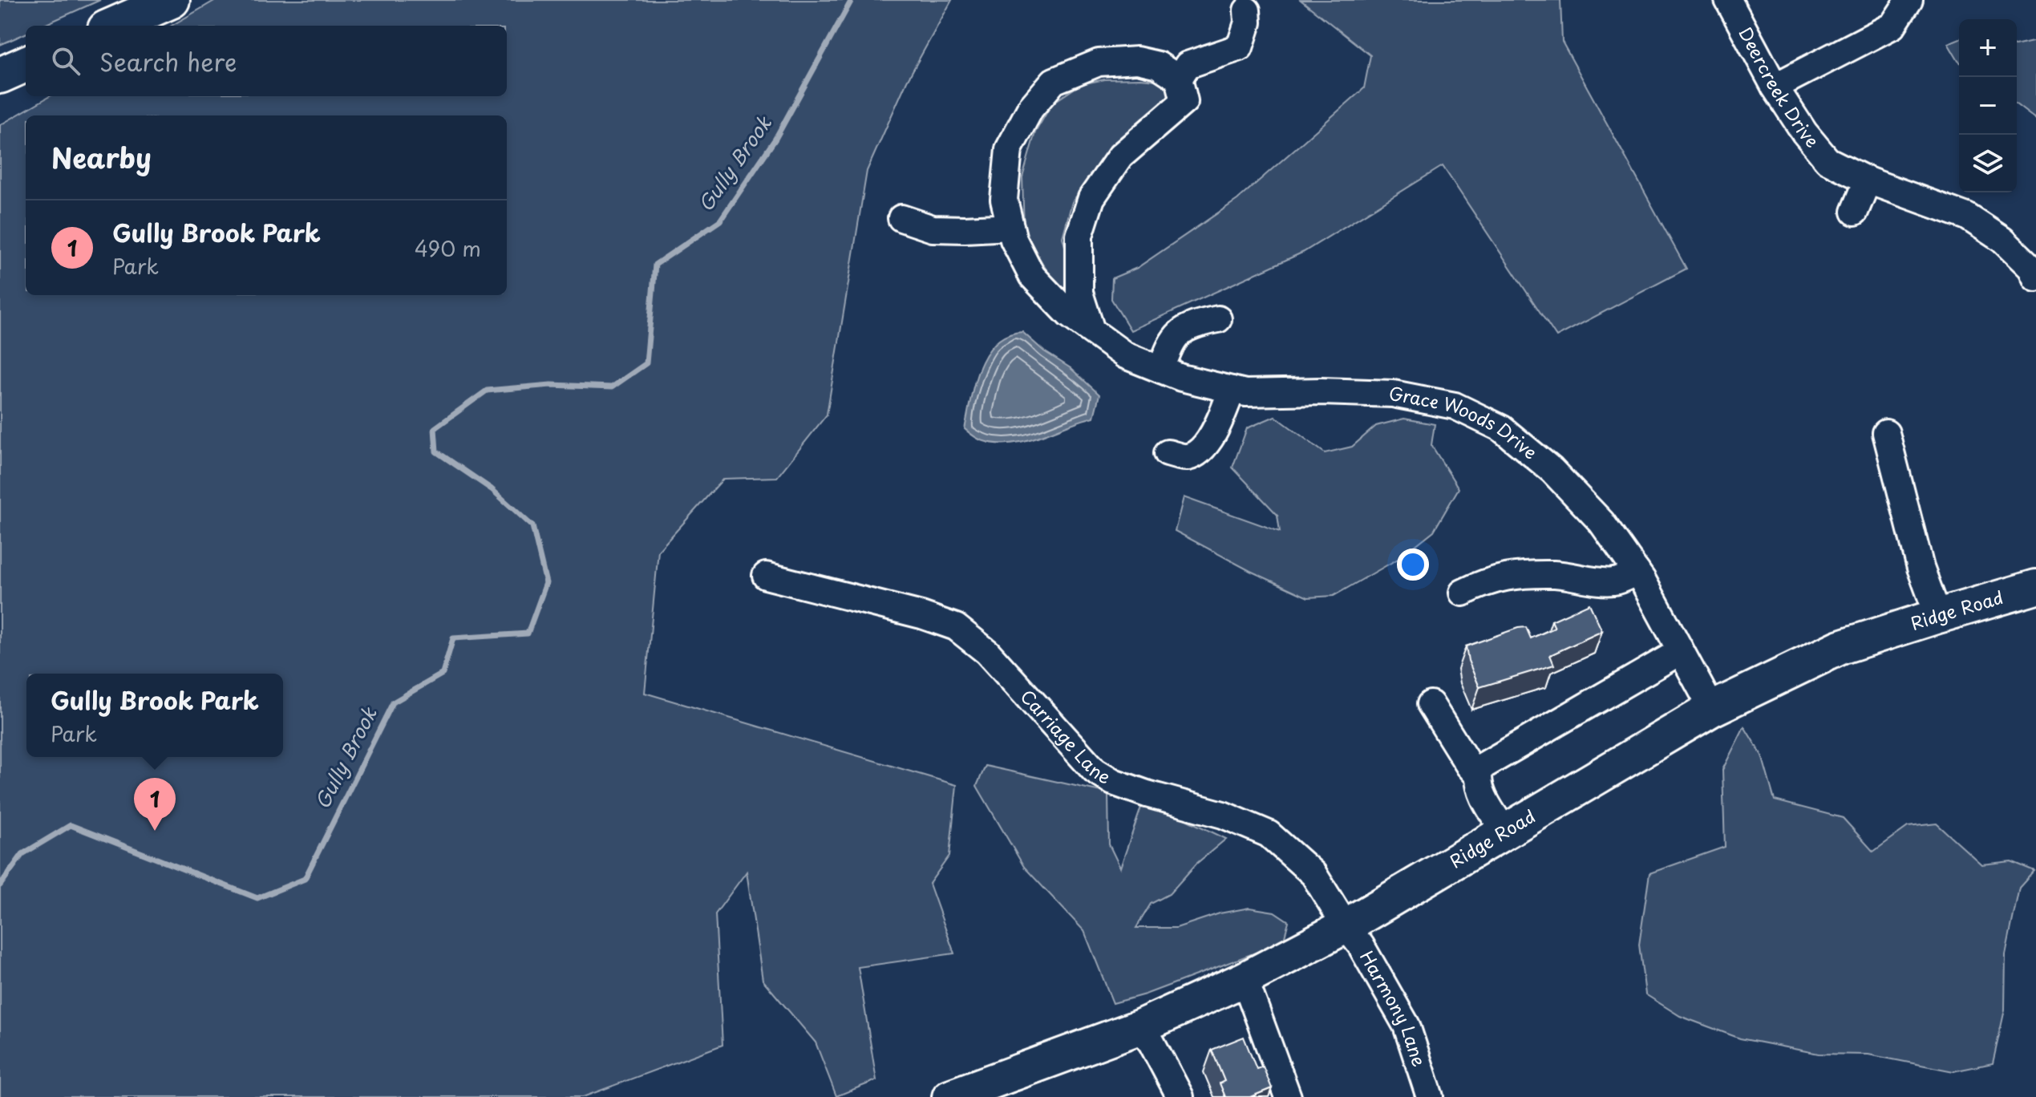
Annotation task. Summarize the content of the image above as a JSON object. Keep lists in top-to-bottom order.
{
  "streets": {
    "main road": ["Ridge Road"],
    "street": [
      "Deercreek Drive",
      "Grace Woods Drive",
      "Carriage Lane",
      "Harmony Lane"
    ]
  },
  "crossings": [
    ["Grace Woods Drive", "Ridge Road"],
    ["Ridge Road", "Carriage Lane"],
    ["Ridge Road", "Harmony Lane"],
    ["Carriage Lane", "Harmony Lane"]
  ],
  "water": ["Gully Brook"],
  "page": {
    "map_buttons": ["+", "−"],
    "search": "Search here",
    "heading": "Nearby",
    "list": [
      {
        "mark": "1",
        "name": "Gully Brook Park",
        "note": "Park",
        "value": "490 m"
      }
    ],
    "popup": ["Gully Brook Park", "Park"],
    "pins": "1"
  }
}
